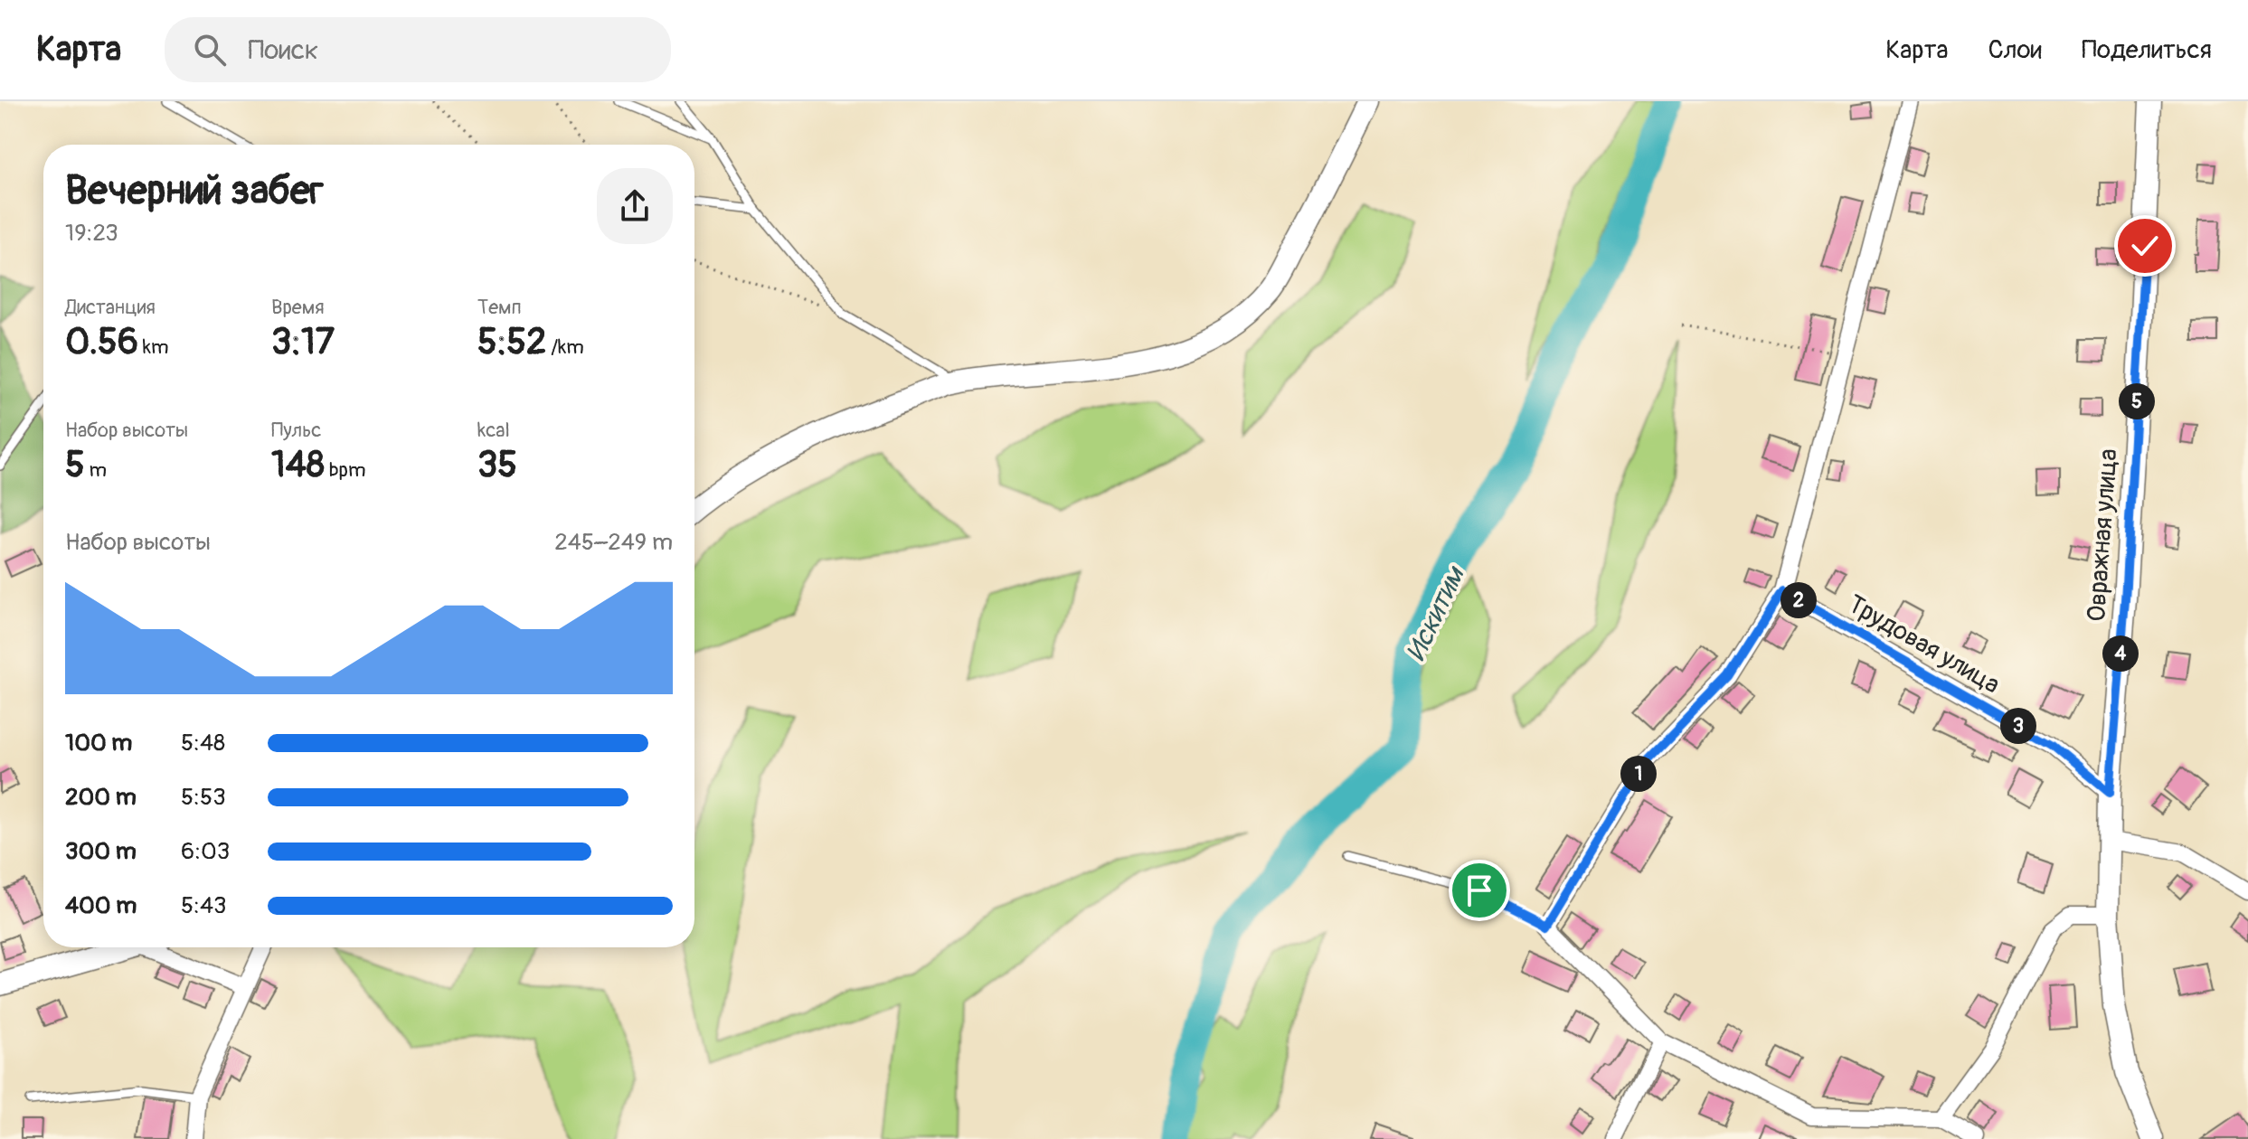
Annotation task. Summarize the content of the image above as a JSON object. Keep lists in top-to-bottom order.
{
  "streets": {
    "street": ["Овражная улица", "Трудовая улица"]
  },
  "crossings": [
    ["Овражная улица", "Трудовая улица"]
  ],
  "water": ["Искитим"],
  "page": {
    "header": "Карта",
    "search": "Поиск",
    "nav": ["Карта", "Слои", "Поделиться"],
    "heading": ["Вечерний забег", "19:23"],
    "stats": [
      ["Дистанция", "0.56 km"],
      ["Время", "3:17"],
      ["Темп", "5:52 /km"],
      ["Набор высоты", "5 m"],
      ["Пульс", "148 bpm"],
      ["kcal", "35"]
    ],
    "pins": [
      "5",
      "2",
      "4",
      "3",
      "1"
    ],
    "chart": ["Набор высоты", "245–249 m"],
    "list": [
      {
        "name": "100 m",
        "note": "5:48"
      },
      {
        "name": "200 m",
        "note": "5:53"
      },
      {
        "name": "300 m",
        "note": "6:03"
      },
      {
        "name": "400 m",
        "note": "5:43"
      }
    ]
  }
}
